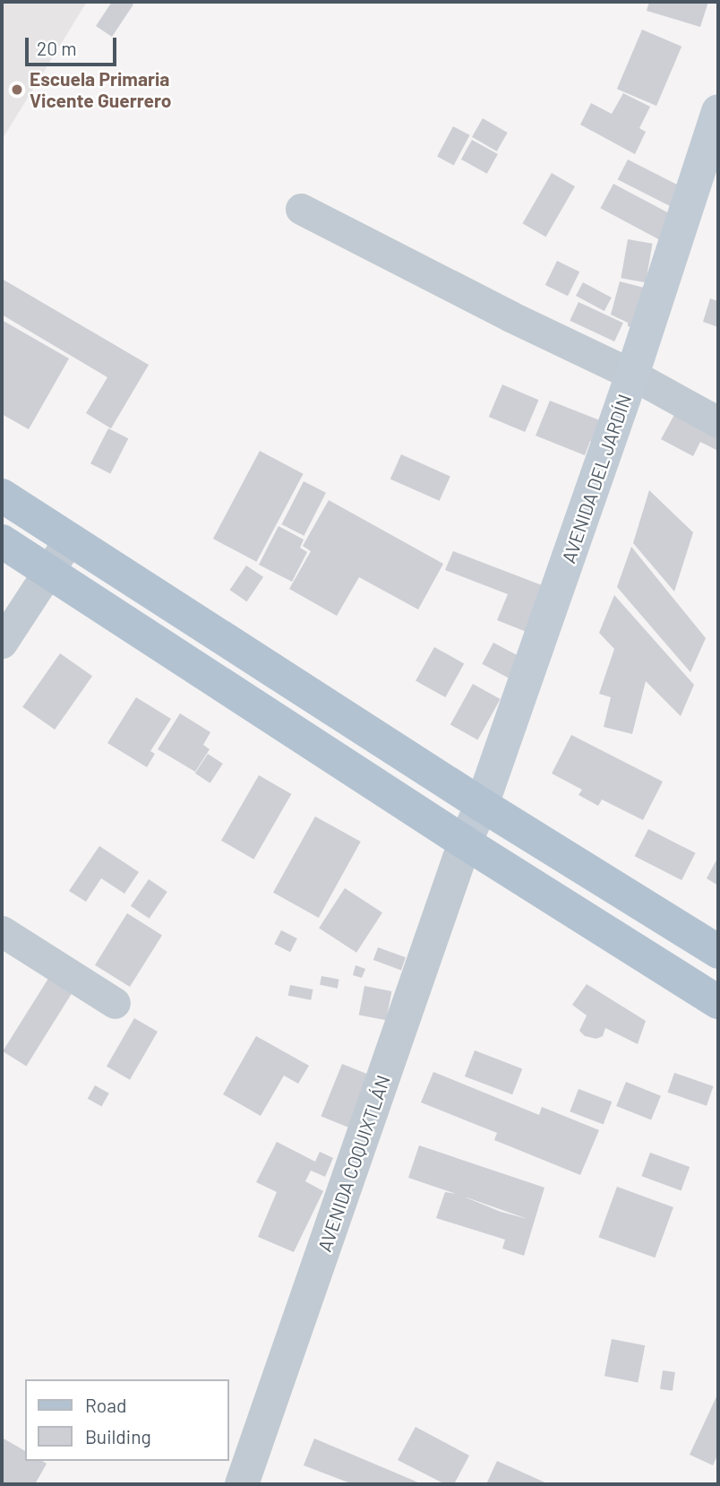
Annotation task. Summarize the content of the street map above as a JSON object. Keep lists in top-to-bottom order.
{
  "streets": {
    "main road": ["AVENIDA DEL JARDÍN"],
    "street": ["AVENIDA COQUIXTLÁN"]
  },
  "crossings": [
    ["AVENIDA DEL JARDÍN", "AVENIDA COQUIXTLÁN"]
  ],
  "places": ["Escuela Primaria Vicente Guerrero"],
  "legend": ["Road", "Building"],
  "scale_bar": "20 m"
}
